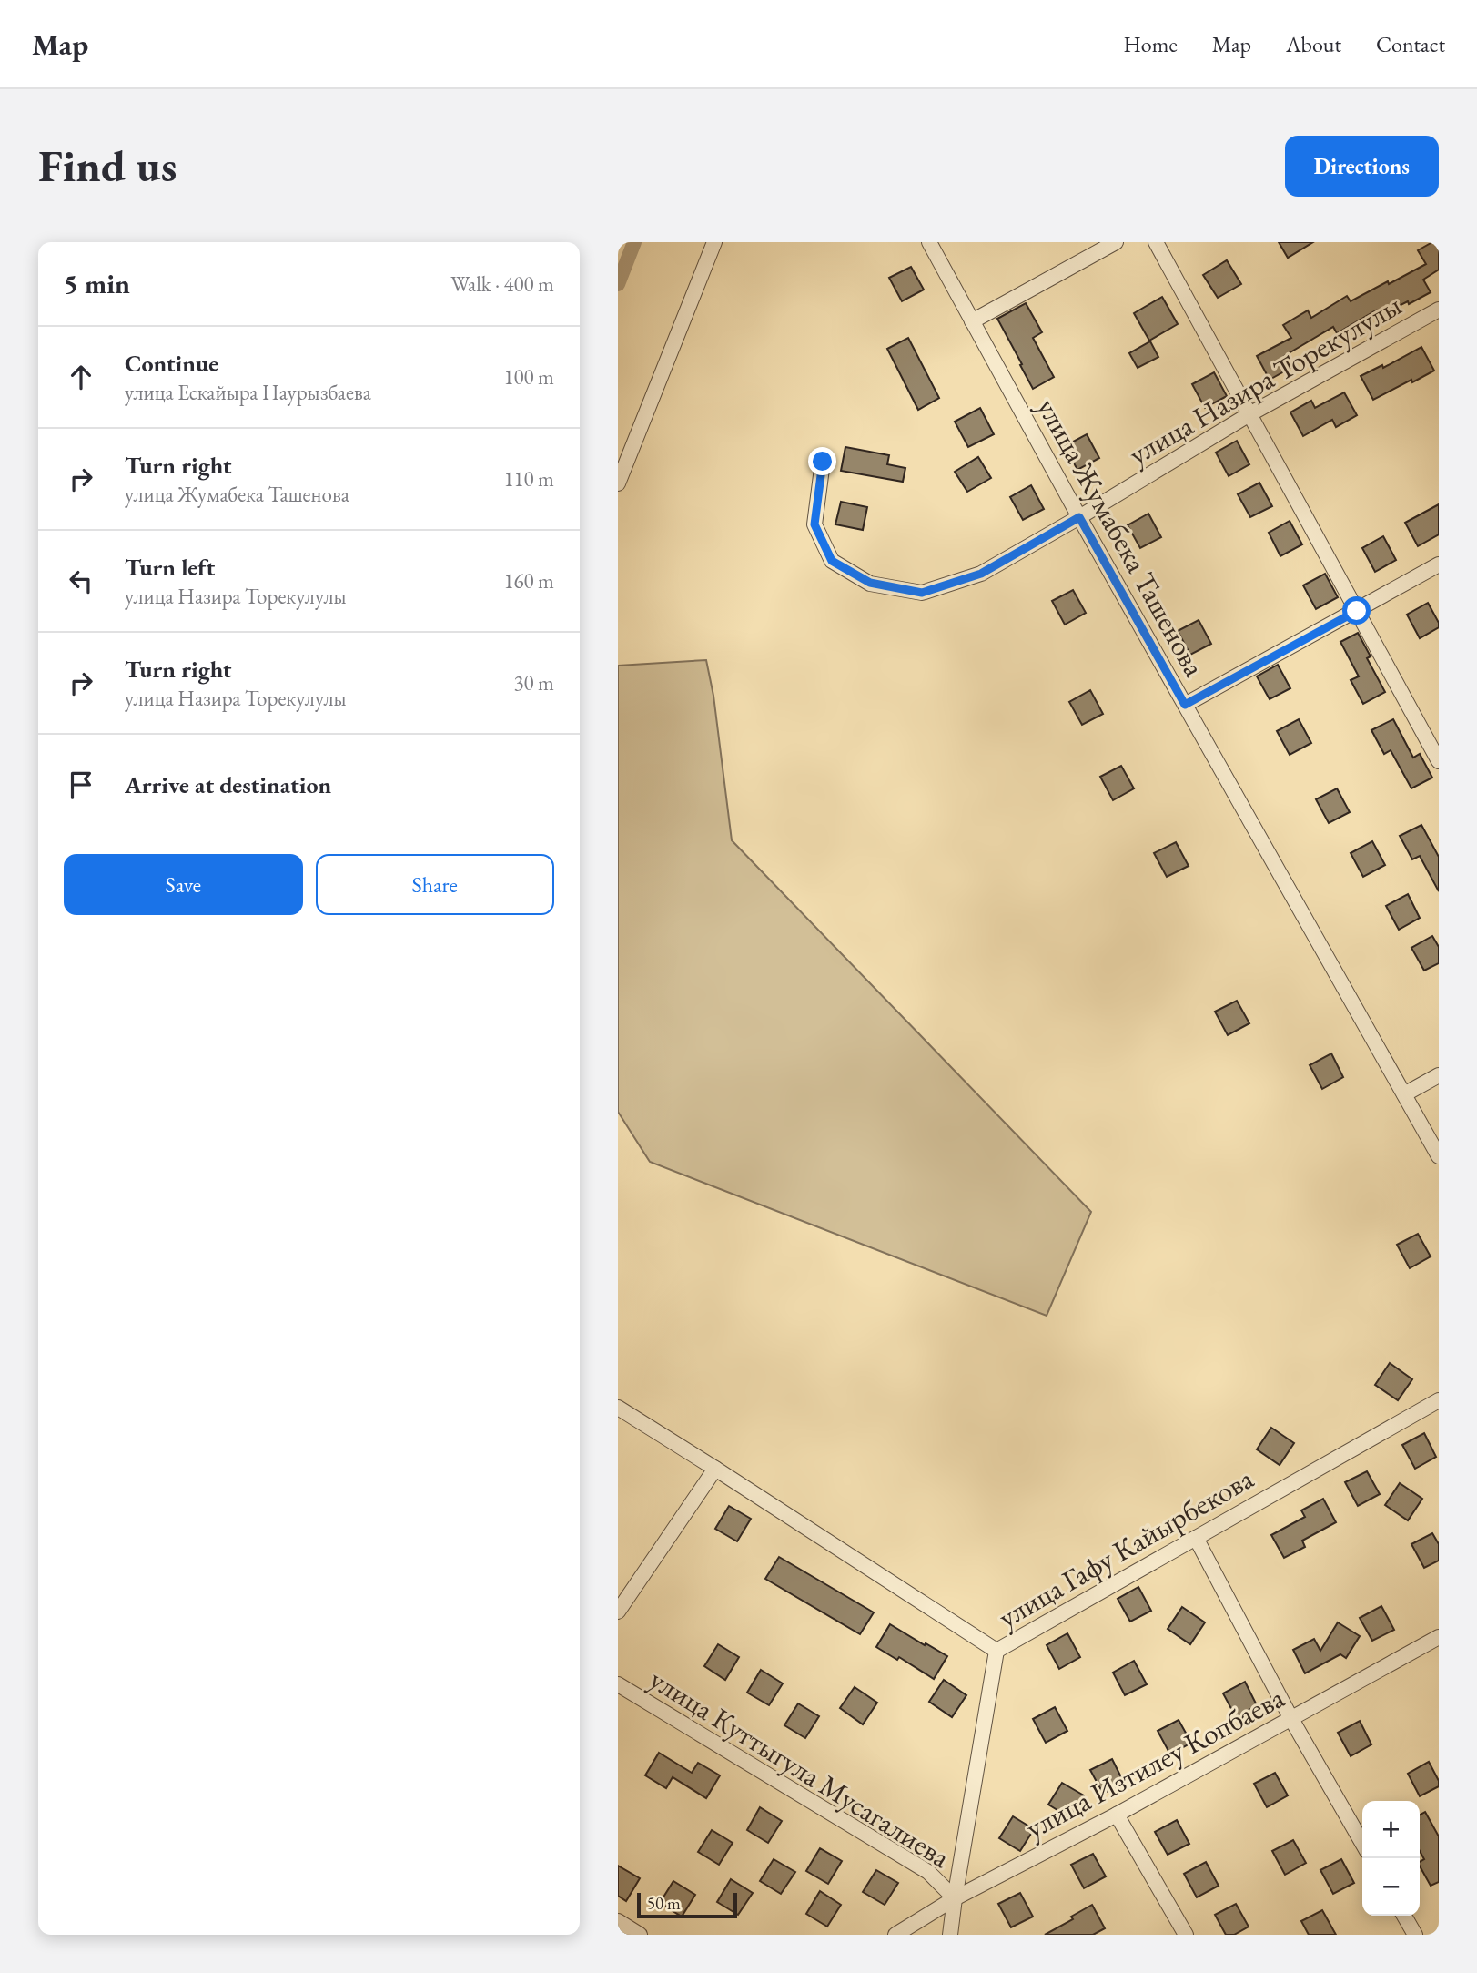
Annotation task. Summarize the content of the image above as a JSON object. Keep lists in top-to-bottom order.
{
  "streets": {
    "street": [
      "улица Назира Торекулулы",
      "улица Жумабека Ташенова",
      "улица Гафу Кайырбекова",
      "улица Изтилеу Копбаева",
      "улица Куттыгула Мусагалиева"
    ]
  },
  "crossings": [
    ["улица Назира Торекулулы", "улица Жумабека Ташенова"],
    ["улица Изтилеу Копбаева", "улица Куттыгула Мусагалиева"]
  ],
  "scale_bar": "50 m",
  "page": {
    "header": "Map",
    "nav": [
      "Home",
      "Map",
      "About",
      "Contact"
    ],
    "buttons": [
      "Directions",
      ["Save", "Share"]
    ],
    "title": "Find us",
    "heading": ["5 min", "Walk · 400 m"],
    "list": [
      ["Continue", "улица Ескайыра Наурызбаева", "100 m"],
      ["Turn right", "улица Жумабека Ташенова", "110 m"],
      ["Turn left", "улица Назира Торекулулы", "160 m"],
      ["Turn right", "улица Назира Торекулулы", "30 m"],
      "Arrive at destination"
    ],
    "map_buttons": ["+", "−"],
    "scale": "50 m"
  }
}
